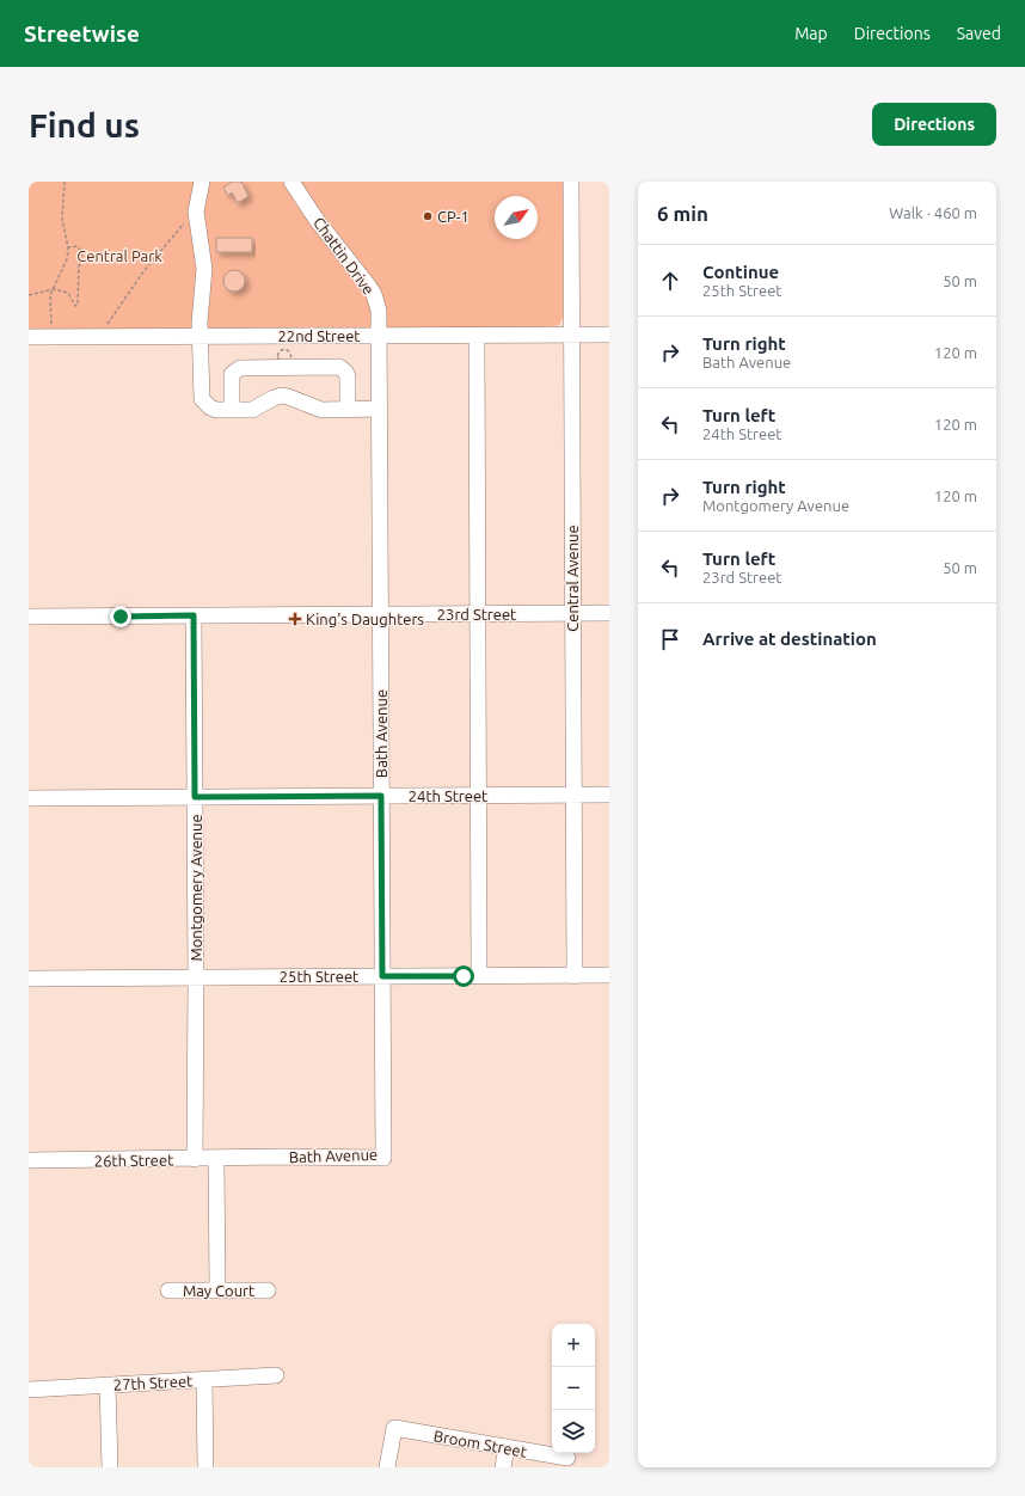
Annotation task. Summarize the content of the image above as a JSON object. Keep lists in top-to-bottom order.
{
  "streets": {
    "street": [
      "Chattin Drive",
      "22nd Street",
      "Central Avenue",
      "23rd Street",
      "Bath Avenue",
      "24th Street",
      "Montgomery Avenue",
      "25th Street",
      "26th Street",
      "May Court",
      "27th Street",
      "Broom Street"
    ]
  },
  "crossings": [
    ["Chattin Drive", "22nd Street"],
    ["Chattin Drive", "Bath Avenue"],
    ["22nd Street", "Central Avenue"],
    ["22nd Street", "Bath Avenue"],
    ["Central Avenue", "23rd Street"],
    ["Central Avenue", "24th Street"],
    ["Central Avenue", "25th Street"],
    ["23rd Street", "Bath Avenue"],
    ["23rd Street", "Montgomery Avenue"],
    ["Bath Avenue", "24th Street"],
    ["Bath Avenue", "25th Street"],
    ["Bath Avenue", "26th Street"],
    ["24th Street", "Montgomery Avenue"],
    ["Montgomery Avenue", "25th Street"],
    ["Montgomery Avenue", "26th Street"]
  ],
  "parks": ["Central Park"],
  "places": {
    "other": ["CP-1"],
    "health": ["King's Daughters"]
  },
  "north": "top right",
  "page": {
    "header": "Streetwise",
    "nav": ["Map", "Directions", "Saved"],
    "buttons": "Directions",
    "title": "Find us",
    "heading": ["6 min", "Walk · 460 m"],
    "list": [
      ["Continue", "25th Street", "50 m"],
      ["Turn right", "Bath Avenue", "120 m"],
      ["Turn left", "24th Street", "120 m"],
      ["Turn right", "Montgomery Avenue", "120 m"],
      ["Turn left", "23rd Street", "50 m"],
      "Arrive at destination"
    ],
    "map_buttons": ["+", "−"]
  }
}
